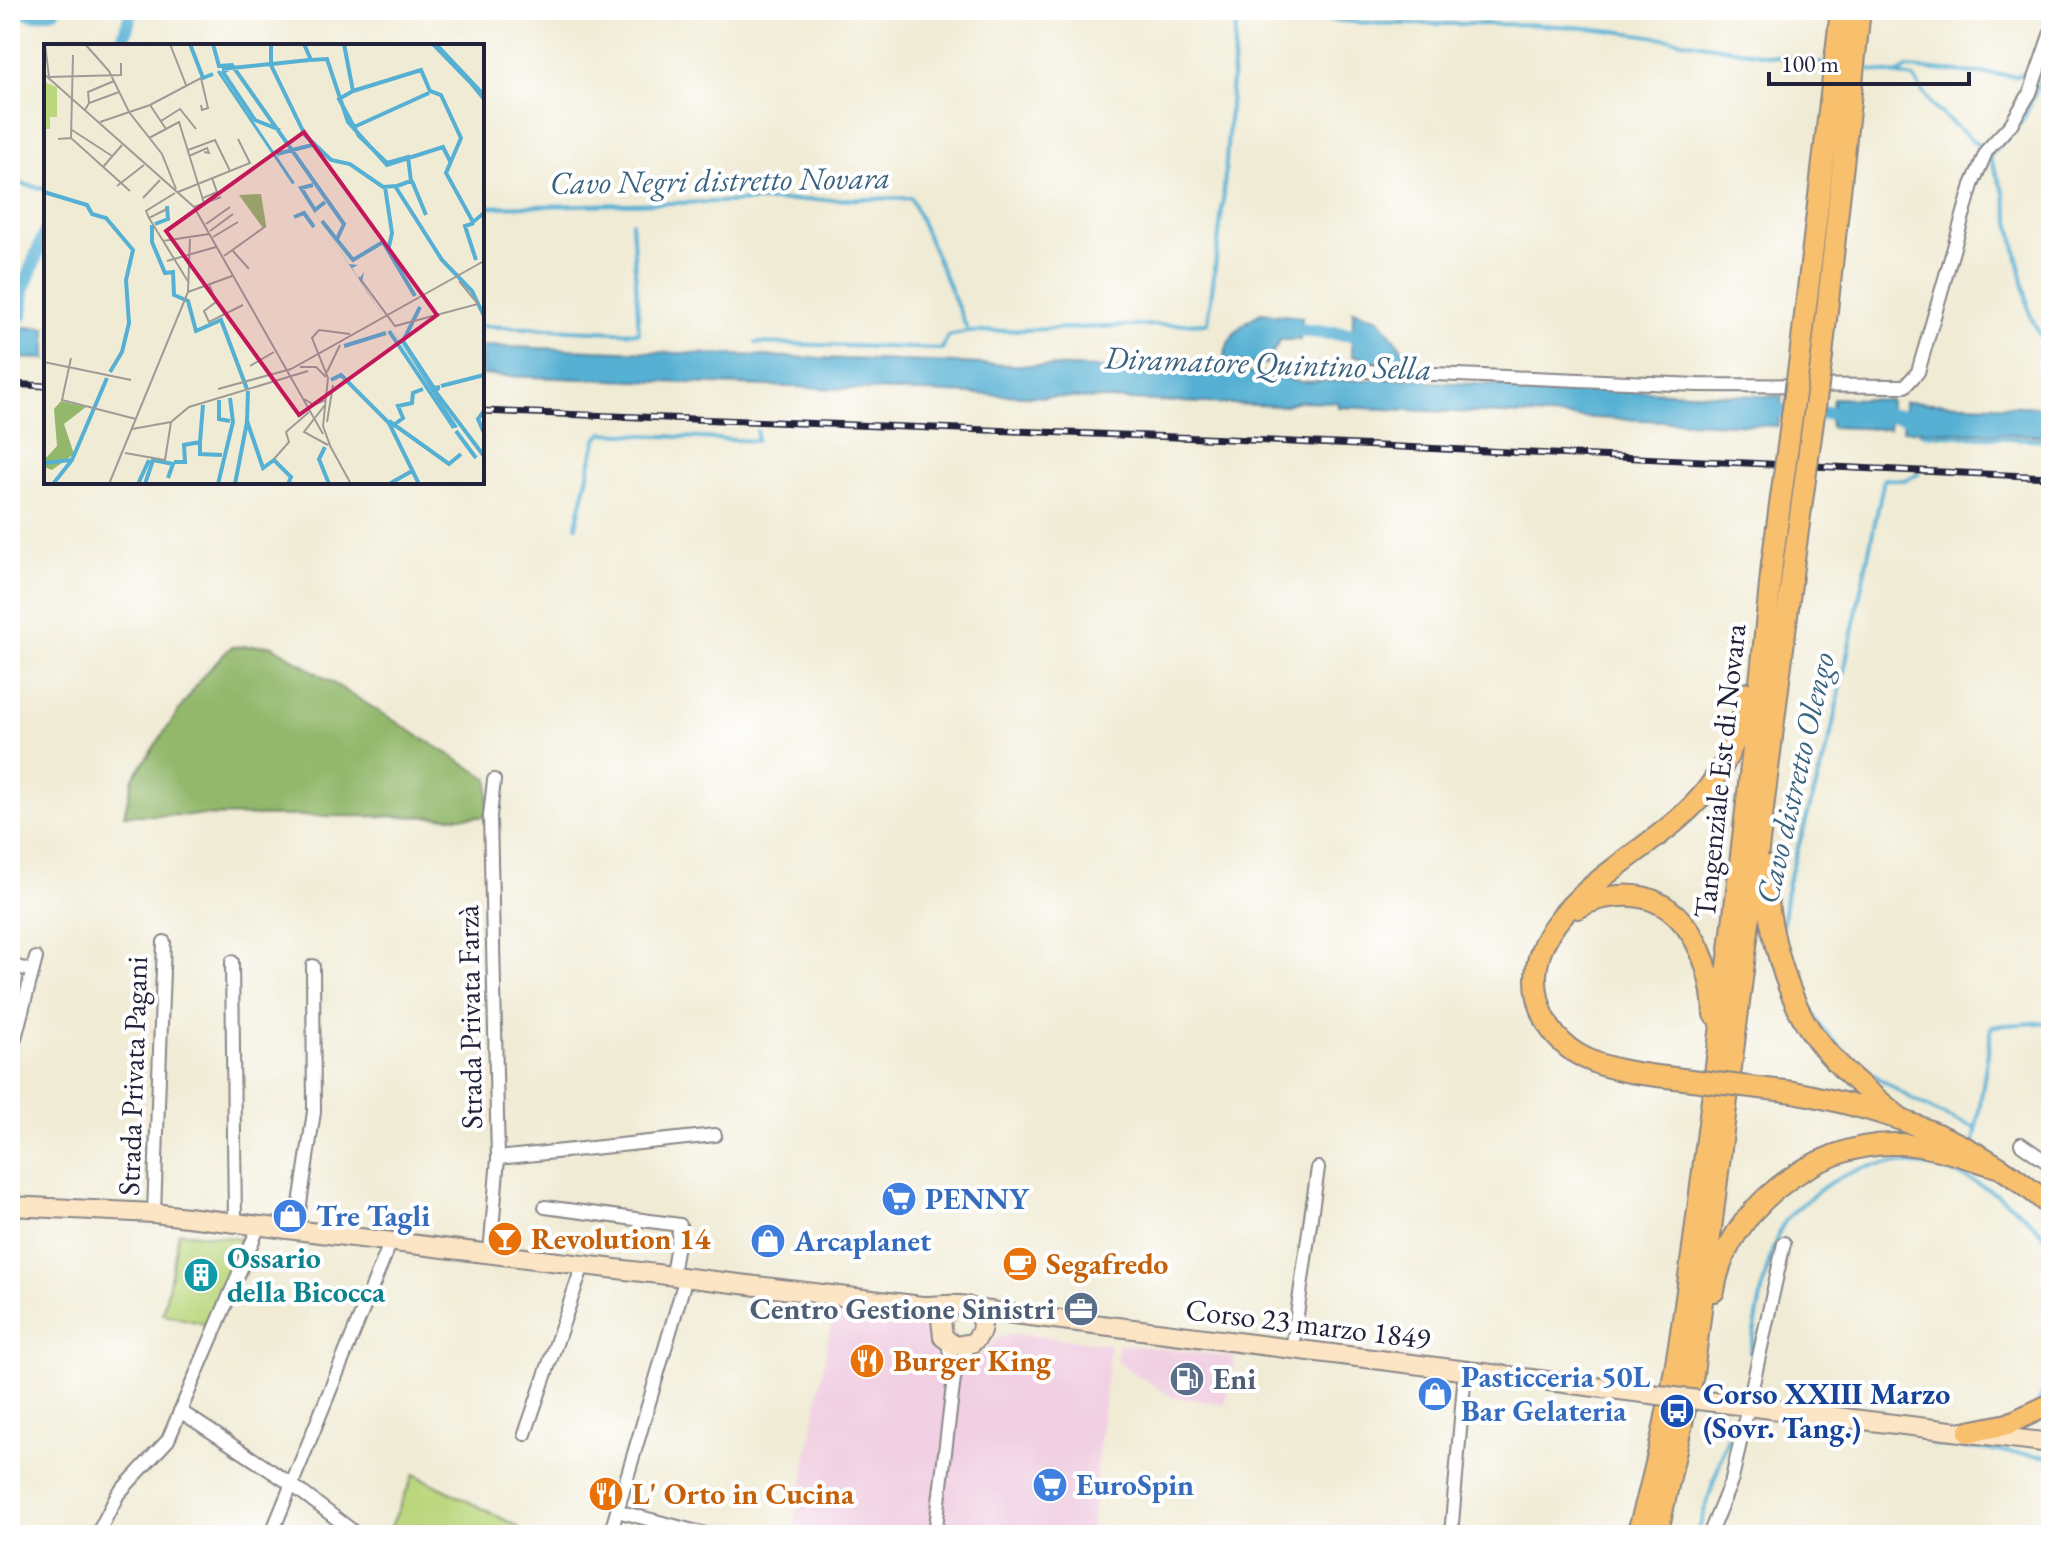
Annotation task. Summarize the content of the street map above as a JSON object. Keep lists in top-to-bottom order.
{
  "streets": {
    "highway": ["Tangenziale Est di Novara"],
    "main road": ["Corso 23 marzo 1849"],
    "street": ["Strada Privata Farzà", "Strada Privata Pagani"]
  },
  "water": ["Cavo Negri distretto Novara", "Diramatore Quintino Sella", "Cavo distretto Olengo"],
  "places": {
    "supermarket": ["PENNY", "EuroSpin"],
    "shop": ["Tre Tagli", "Arcaplanet", "Pasticceria 50L Bar Gelateria"],
    "bar": ["Revolution 14"],
    "cafe": ["Segafredo"],
    "building": ["Ossario della Bicocca"],
    "office": ["Centro Gestione Sinistri"],
    "restaurant": ["Burger King", "L' Orto in Cucina"],
    "fuel station": ["Eni"],
    "bus stop": ["Corso XXIII Marzo (Sovr. Tang.)"]
  },
  "scale_bar": "100 m"
}
